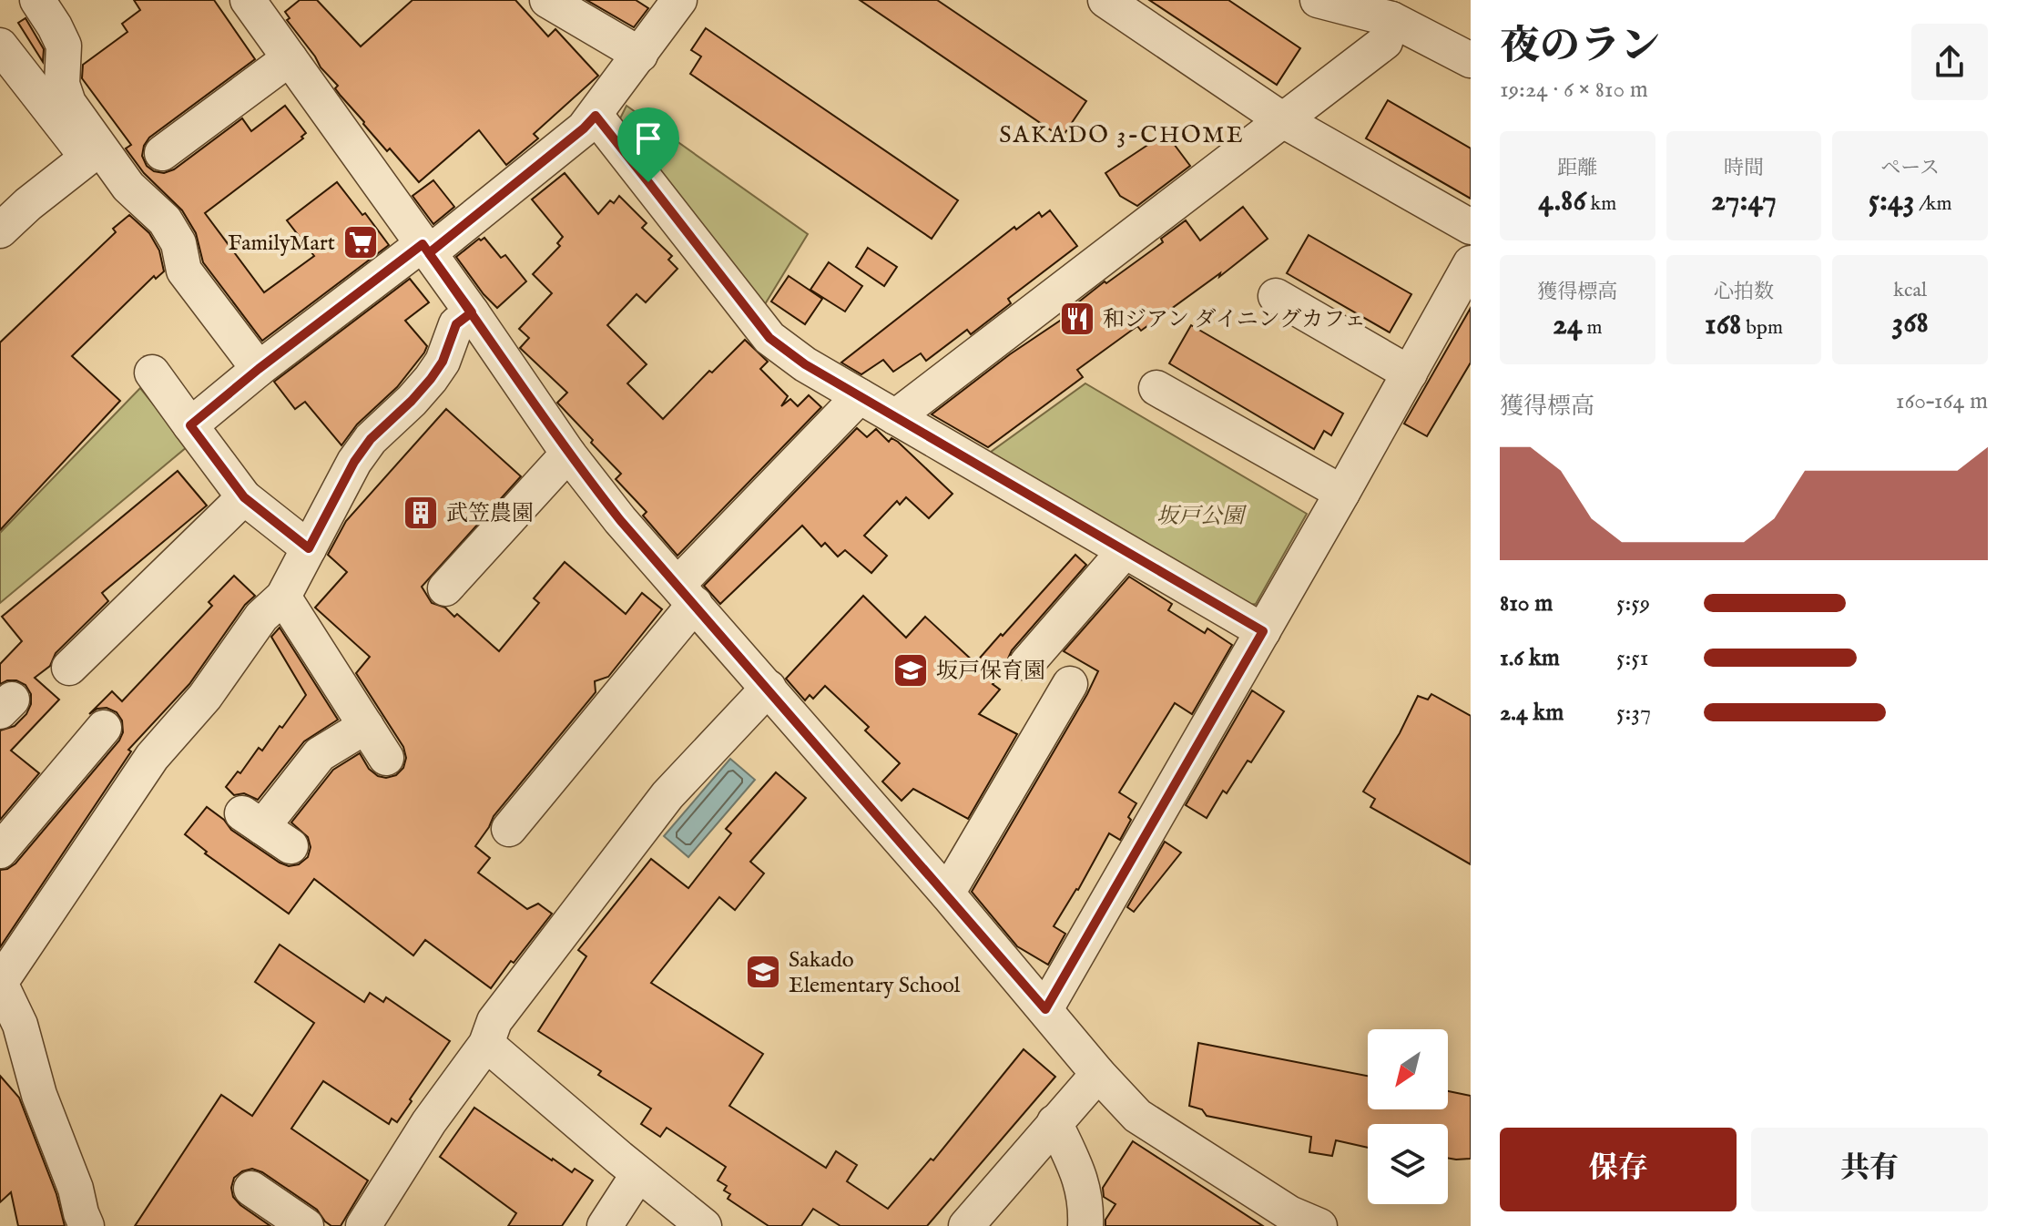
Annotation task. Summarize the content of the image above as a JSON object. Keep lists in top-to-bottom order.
{
  "districts": ["SAKADO 3-CHOME"],
  "parks": ["坂戸公園"],
  "places": {
    "supermarket": ["FamilyMart"],
    "restaurant": ["和ジアン ダイニングカフェ"],
    "building": ["武笠農園"],
    "school or university": ["坂戸保育園", "Sakado Elementary School"]
  },
  "north": "bottom left",
  "page": {
    "heading": ["夜のラン", "19:24 · 6 × 810 m"],
    "stats": [
      ["距離", "4.86 km"],
      ["時間", "27:47"],
      ["ペース", "5:43 /km"],
      ["獲得標高", "24 m"],
      ["心拍数", "168 bpm"],
      ["kcal", "368"]
    ],
    "chart": ["獲得標高", "160–164 m"],
    "list": [
      {
        "name": "810 m",
        "note": "5:59"
      },
      {
        "name": "1.6 km",
        "note": "5:51"
      },
      {
        "name": "2.4 km",
        "note": "5:37"
      }
    ],
    "buttons": ["保存", "共有"]
  }
}
